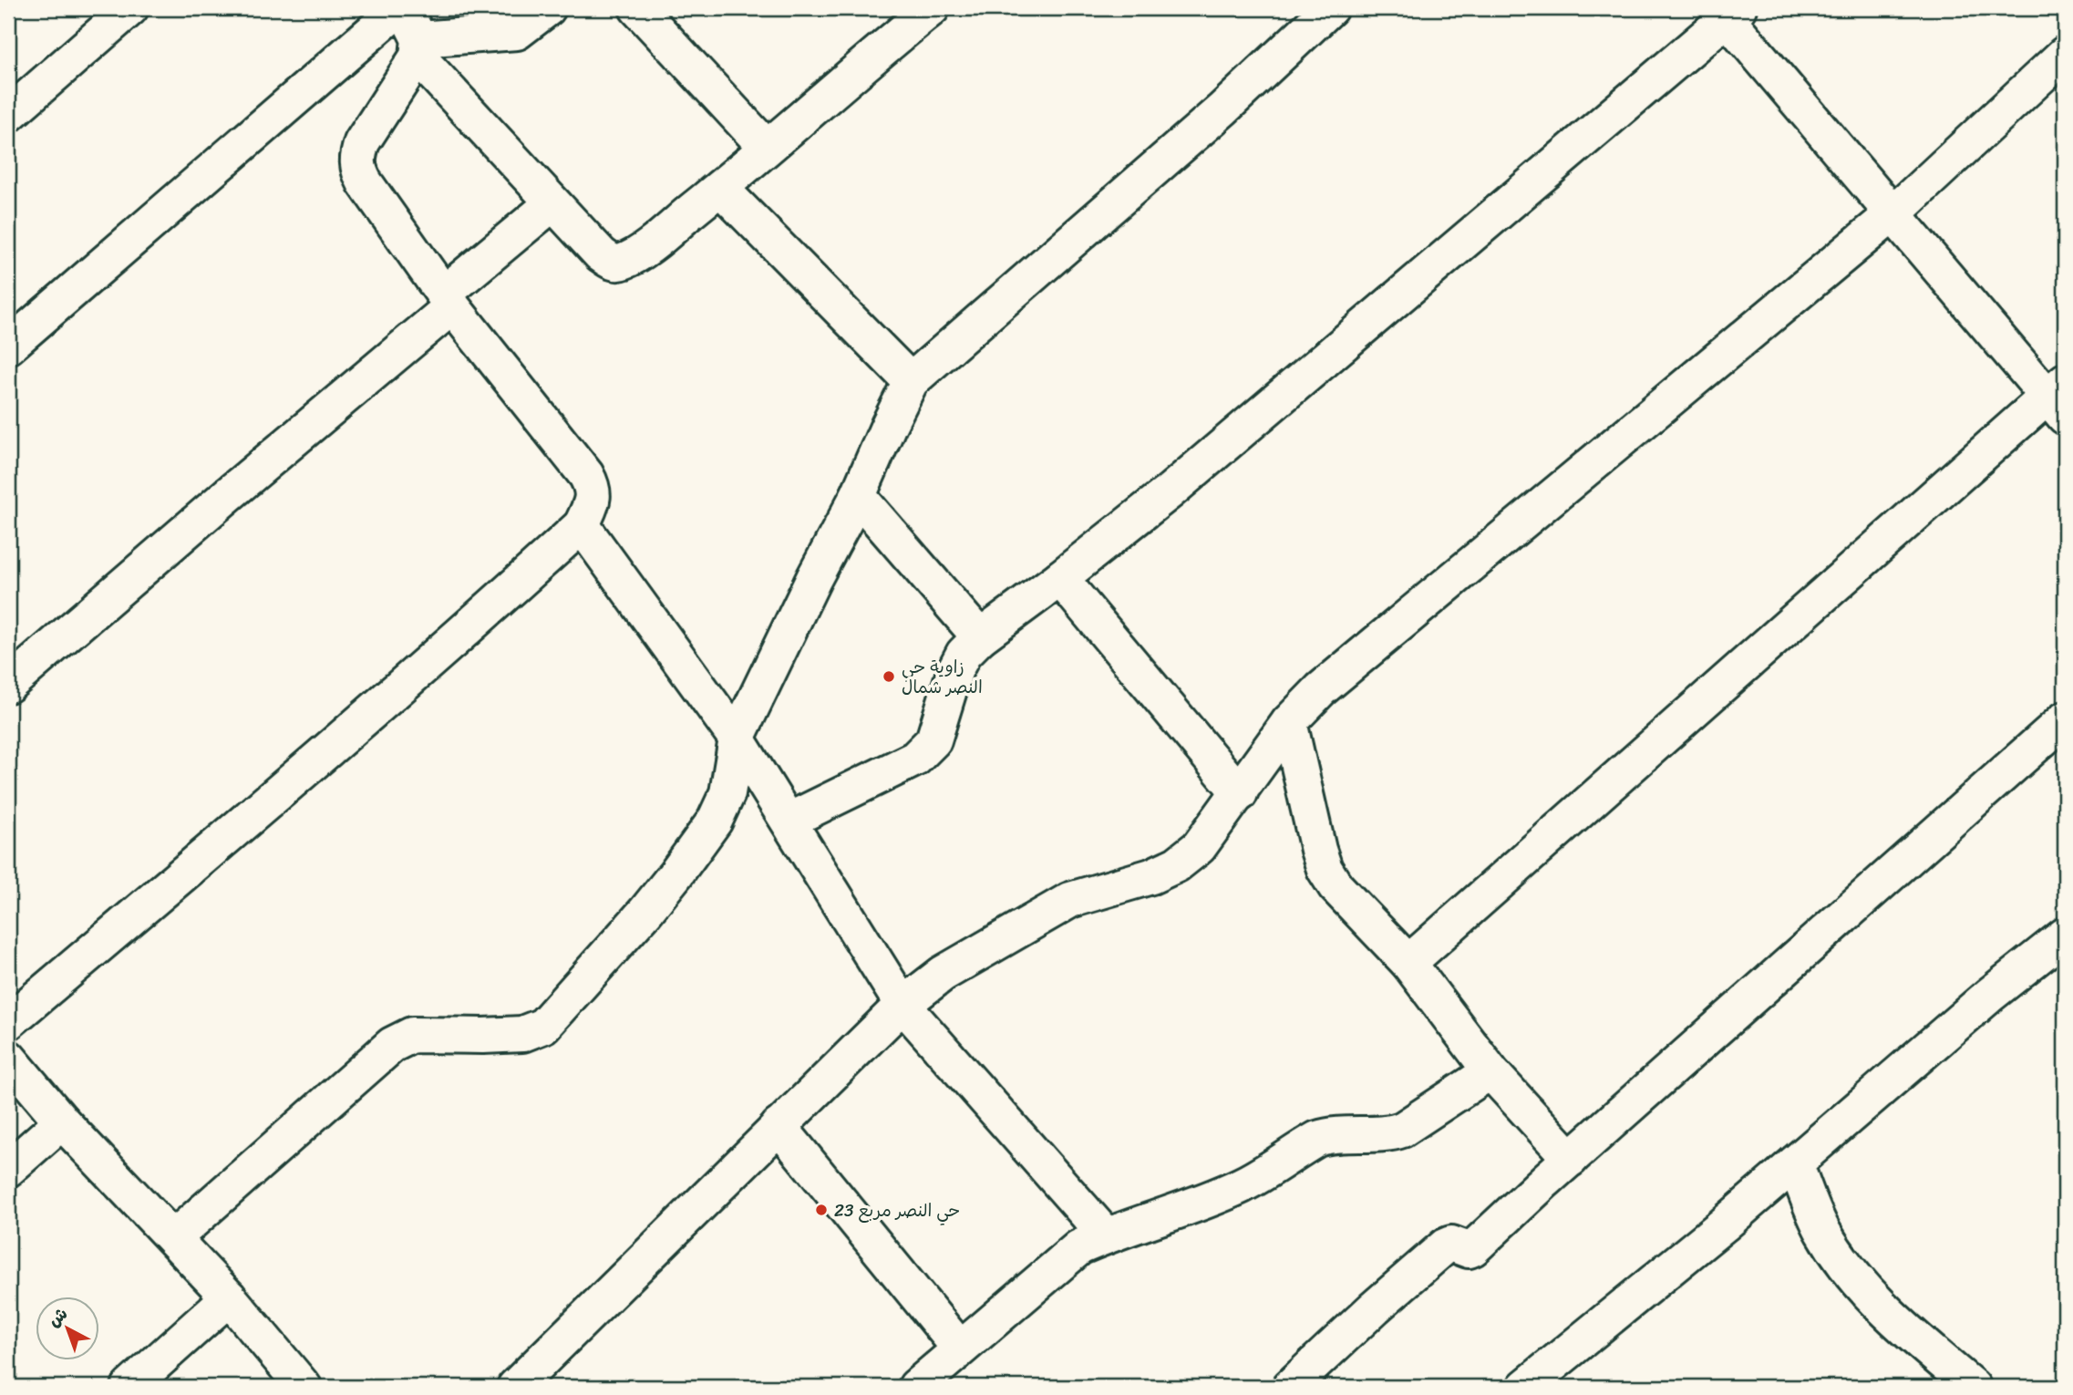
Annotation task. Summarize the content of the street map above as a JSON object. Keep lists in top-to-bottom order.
{
  "places": ["زاوية حي النصر شمال", "حي النصر مربع 23"],
  "north": "top left"
}
